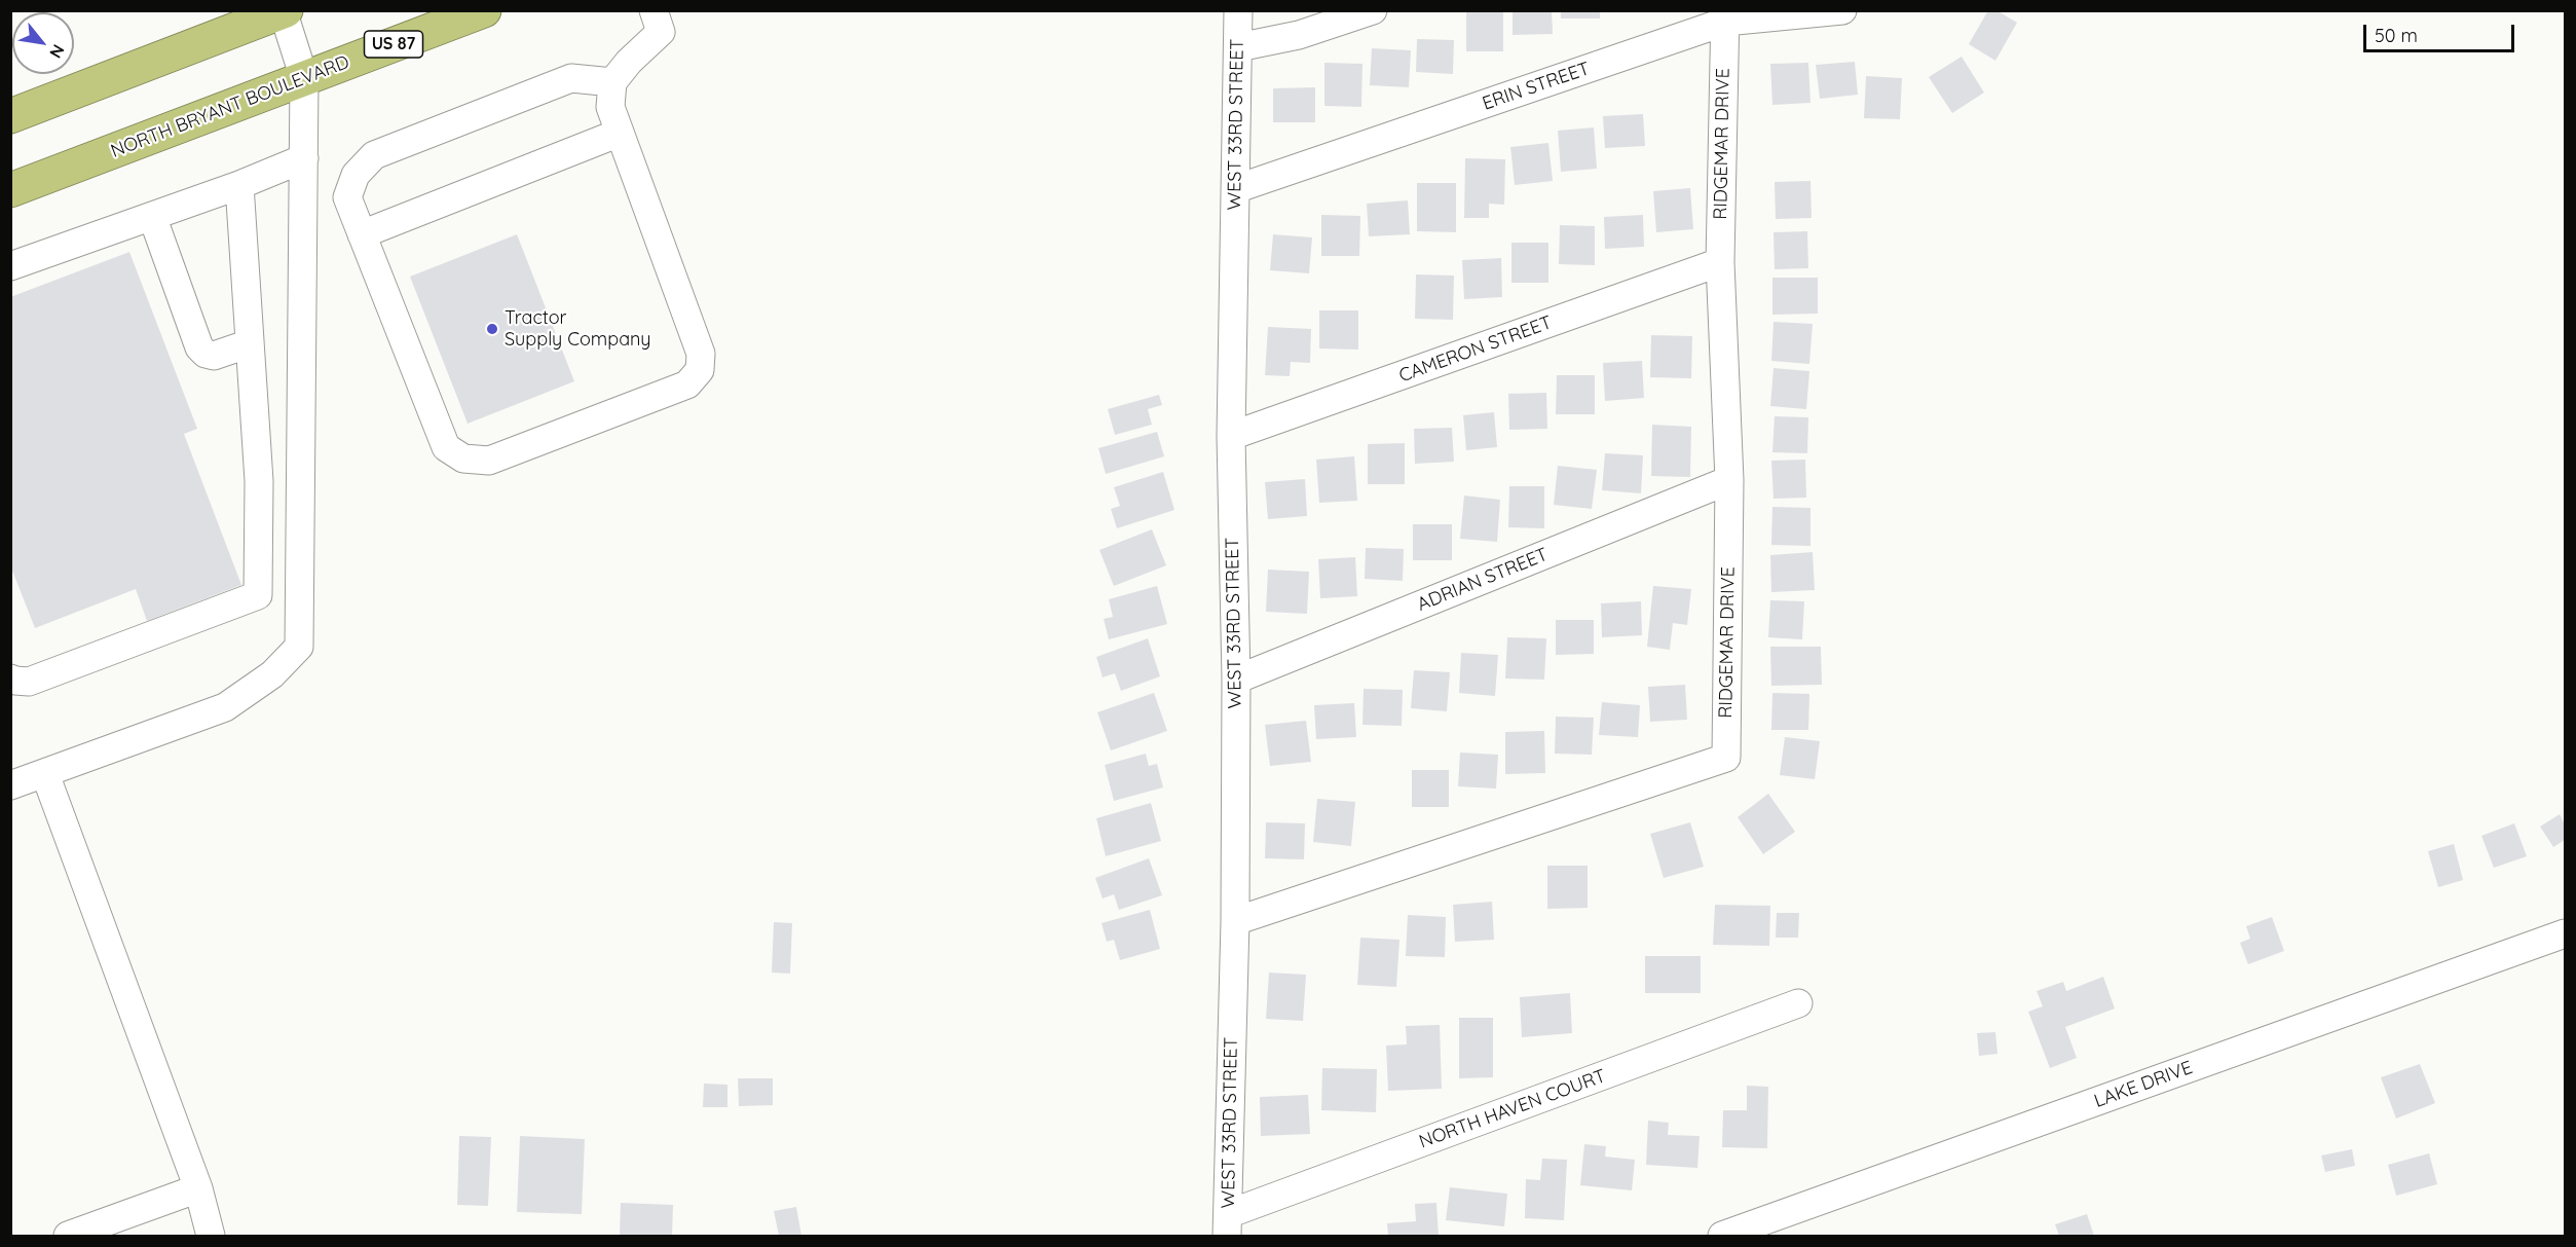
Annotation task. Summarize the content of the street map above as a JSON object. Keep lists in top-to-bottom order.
{
  "streets": {
    "highway": ["US 87", "NORTH BRYANT BOULEVARD"],
    "street": [
      "ERIN STREET",
      "WEST 33RD STREET",
      "RIDGEMAR DRIVE",
      "CAMERON STREET",
      "ADRIAN STREET",
      "LAKE DRIVE",
      "NORTH HAVEN COURT"
    ]
  },
  "crossings": [
    ["ERIN STREET", "WEST 33RD STREET"],
    ["ERIN STREET", "RIDGEMAR DRIVE"],
    ["WEST 33RD STREET", "RIDGEMAR DRIVE"],
    ["WEST 33RD STREET", "CAMERON STREET"],
    ["WEST 33RD STREET", "ADRIAN STREET"],
    ["WEST 33RD STREET", "NORTH HAVEN COURT"],
    ["RIDGEMAR DRIVE", "CAMERON STREET"],
    ["RIDGEMAR DRIVE", "ADRIAN STREET"]
  ],
  "places": ["Tractor Supply Company"],
  "scale_bar": "50 m",
  "north": "bottom right"
}
